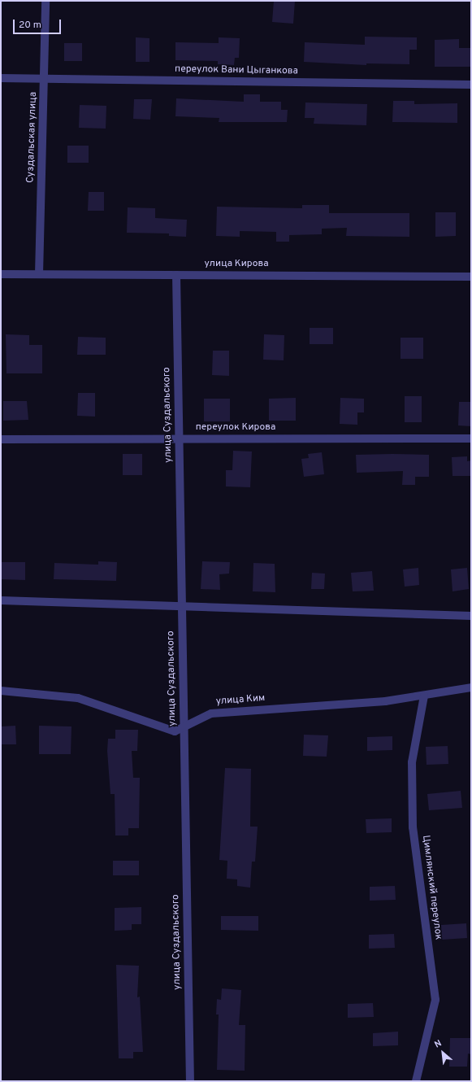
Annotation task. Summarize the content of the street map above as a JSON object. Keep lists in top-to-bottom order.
{
  "streets": {
    "street": [
      "переулок Вани Цыганкова",
      "Суздальская улица",
      "улица Кирова",
      "улица Суздальского",
      "переулок Кирова",
      "улица Ким",
      "Цимлянский переулок"
    ]
  },
  "crossings": [
    ["переулок Вани Цыганкова", "Суздальская улица"],
    ["Суздальская улица", "улица Кирова"],
    ["улица Кирова", "улица Суздальского"],
    ["улица Суздальского", "переулок Кирова"],
    ["улица Суздальского", "улица Ким"],
    ["улица Ким", "Цимлянский переулок"]
  ],
  "scale_bar": "20 m",
  "north": "top left"
}
